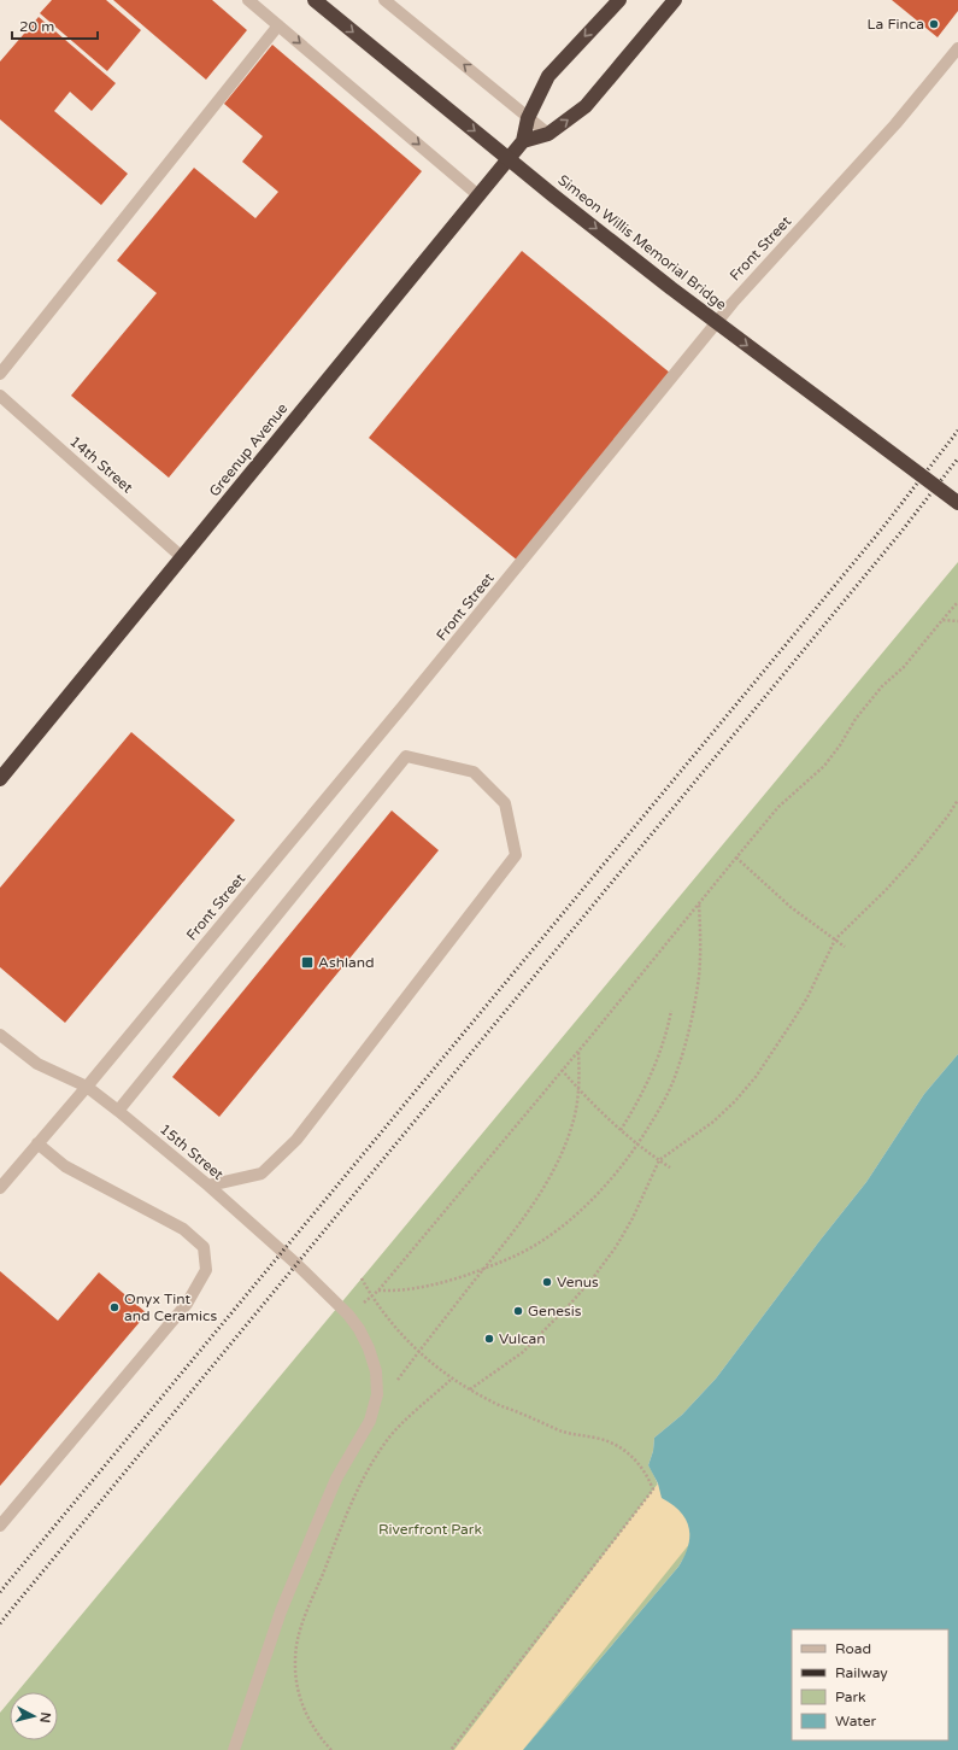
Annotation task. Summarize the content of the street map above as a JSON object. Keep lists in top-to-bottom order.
{
  "streets": {
    "highway": ["Simeon Willis Memorial Bridge", "Greenup Avenue"],
    "street": ["Front Street", "14th Street", "15th Street"]
  },
  "crossings": [
    ["Front Street", "15th Street"],
    ["Greenup Avenue", "14th Street"]
  ],
  "one_way": ["Simeon Willis Memorial Bridge"],
  "parks": ["Riverfront Park"],
  "places": {
    "other": [
      "La Finca",
      "Venus",
      "Onyx Tint and Ceramics",
      "Genesis",
      "Vulcan"
    ],
    "transit": ["Ashland"]
  },
  "legend": [
    "Road",
    "Railway",
    "Park",
    "Water"
  ],
  "scale_bar": "20 m",
  "north": "right"
}
